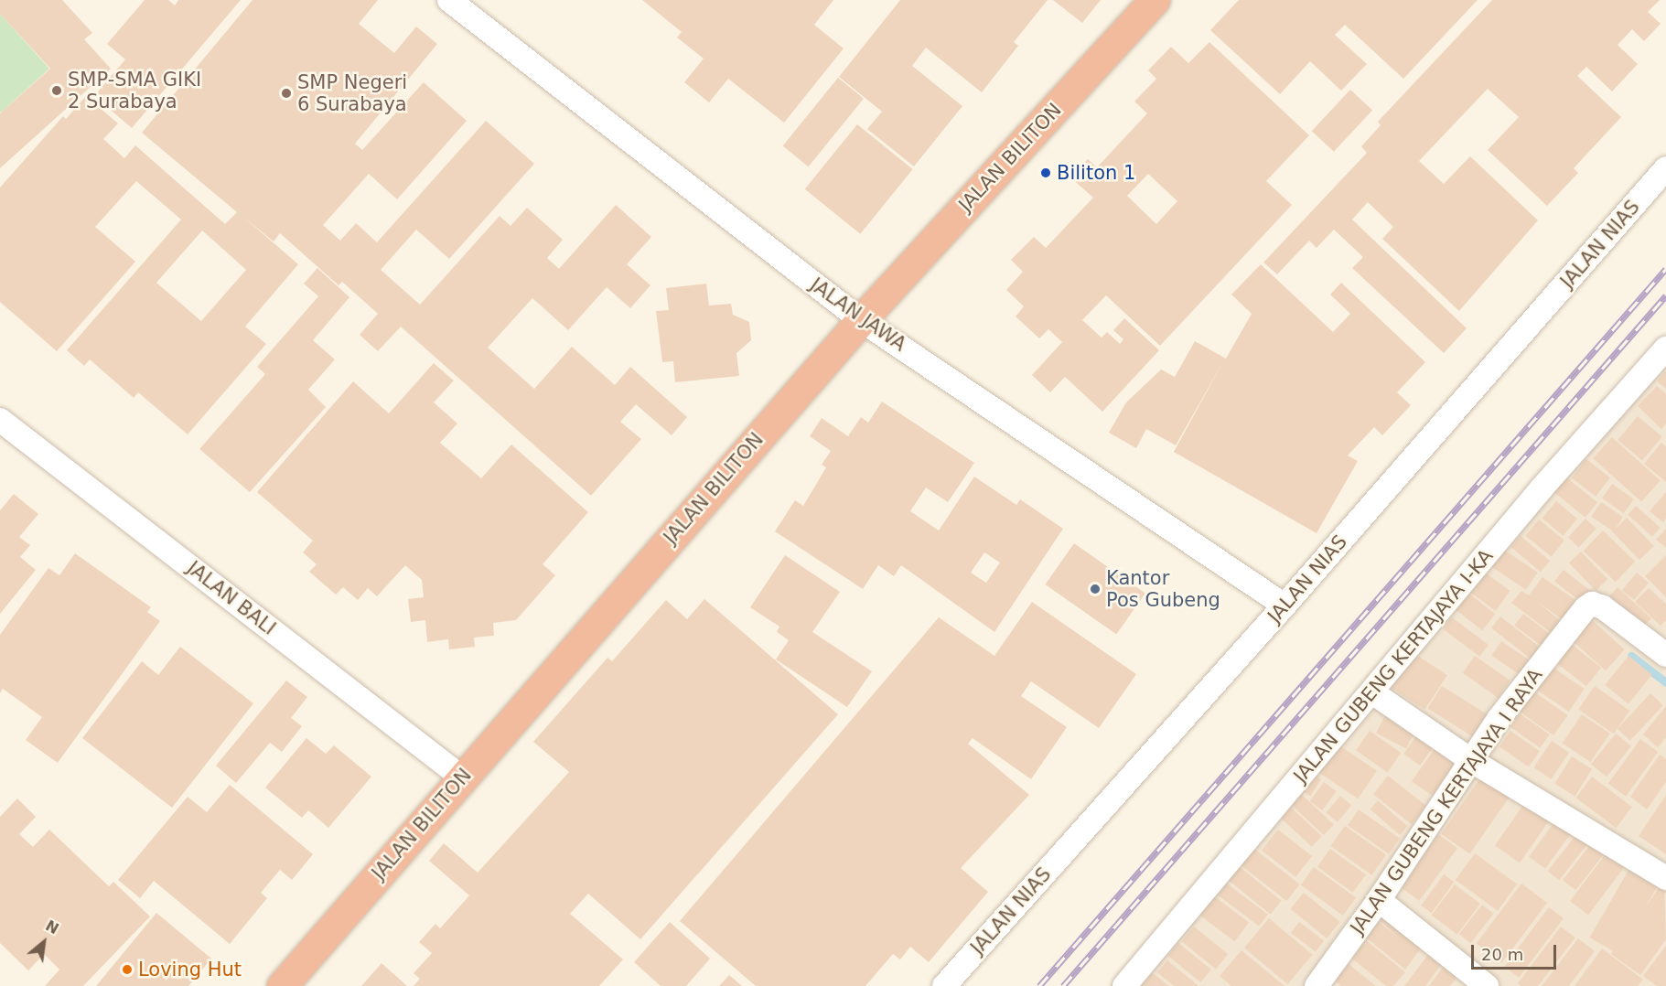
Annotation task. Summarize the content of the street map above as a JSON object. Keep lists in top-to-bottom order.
{
  "streets": {
    "highway": ["JALAN BILITON"],
    "street": [
      "JALAN NIAS",
      "JALAN JAWA",
      "JALAN BALI",
      "JALAN GUBENG KERTAJAYA I-KA",
      "JALAN GUBENG KERTAJAYA I RAYA"
    ]
  },
  "crossings": [
    ["JALAN BILITON", "JALAN JAWA"],
    ["JALAN BILITON", "JALAN BALI"],
    ["JALAN NIAS", "JALAN JAWA"]
  ],
  "places": [
    "SMP-SMA GIKI 2 Surabaya",
    "SMP Negeri 6 Surabaya",
    "Biliton 1",
    "Kantor Pos Gubeng",
    "Loving Hut"
  ],
  "scale_bar": "20 m",
  "north": "top right"
}
